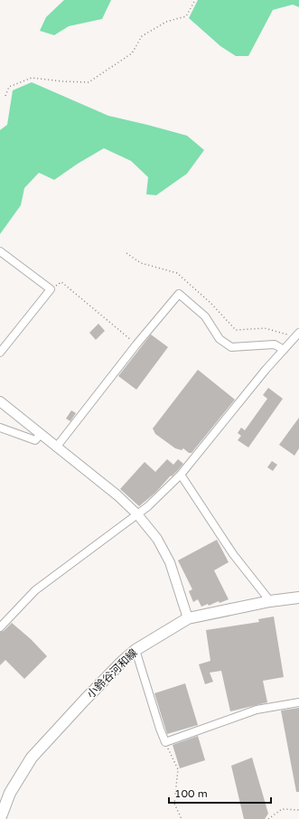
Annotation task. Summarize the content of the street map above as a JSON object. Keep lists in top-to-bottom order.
{
  "streets": {
    "main road": ["小鈴谷河和線"]
  },
  "scale_bar": "100 m"
}
